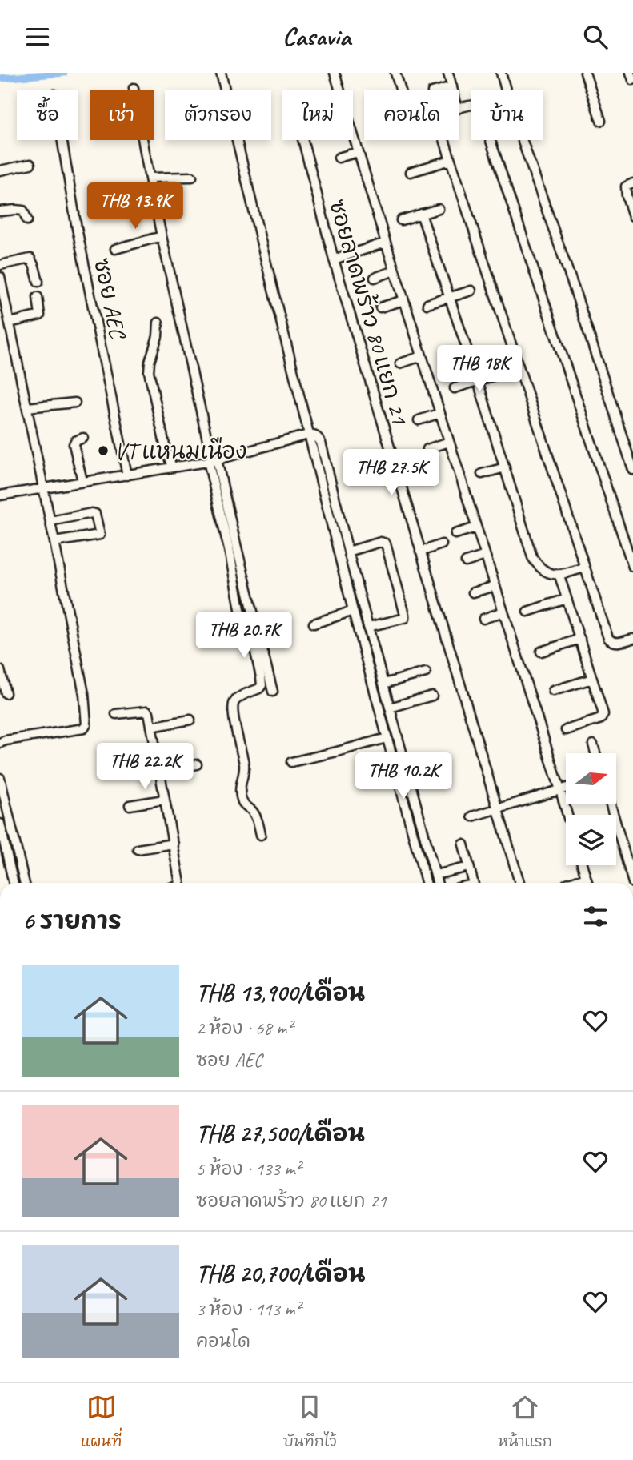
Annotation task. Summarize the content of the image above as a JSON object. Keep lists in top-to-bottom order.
{
  "streets": {
    "street": ["ซอย AEC", "ซอยลาดพร้าว 80 แยก 21"]
  },
  "places": ["VT แหนมเนือง"],
  "north": "right",
  "page": {
    "header": "Casavia",
    "chip": [
      "ซื้อ",
      "เช่า",
      "ตัวกรอง",
      "ใหม่",
      "คอนโด",
      "บ้าน"
    ],
    "price": [
      "THB 13.9K",
      "THB 18K",
      "THB 27.5K",
      "THB 20.7K",
      "THB 22.2K",
      "THB 10.2K"
    ],
    "heading": "6 รายการ",
    "list": [
      {
        "name": "THB 13,900/เดือน",
        "note": "2 ห้อง · 68 m² · ซอย AEC"
      },
      {
        "name": "THB 27,500/เดือน",
        "note": "5 ห้อง · 133 m² · ซอยลาดพร้าว 80 แยก 21"
      },
      {
        "name": "THB 20,700/เดือน",
        "note": "3 ห้อง · 113 m² · คอนโด"
      }
    ],
    "tabs": ["แผนที่", "บันทึกไว้", "หน้าแรก"]
  }
}
